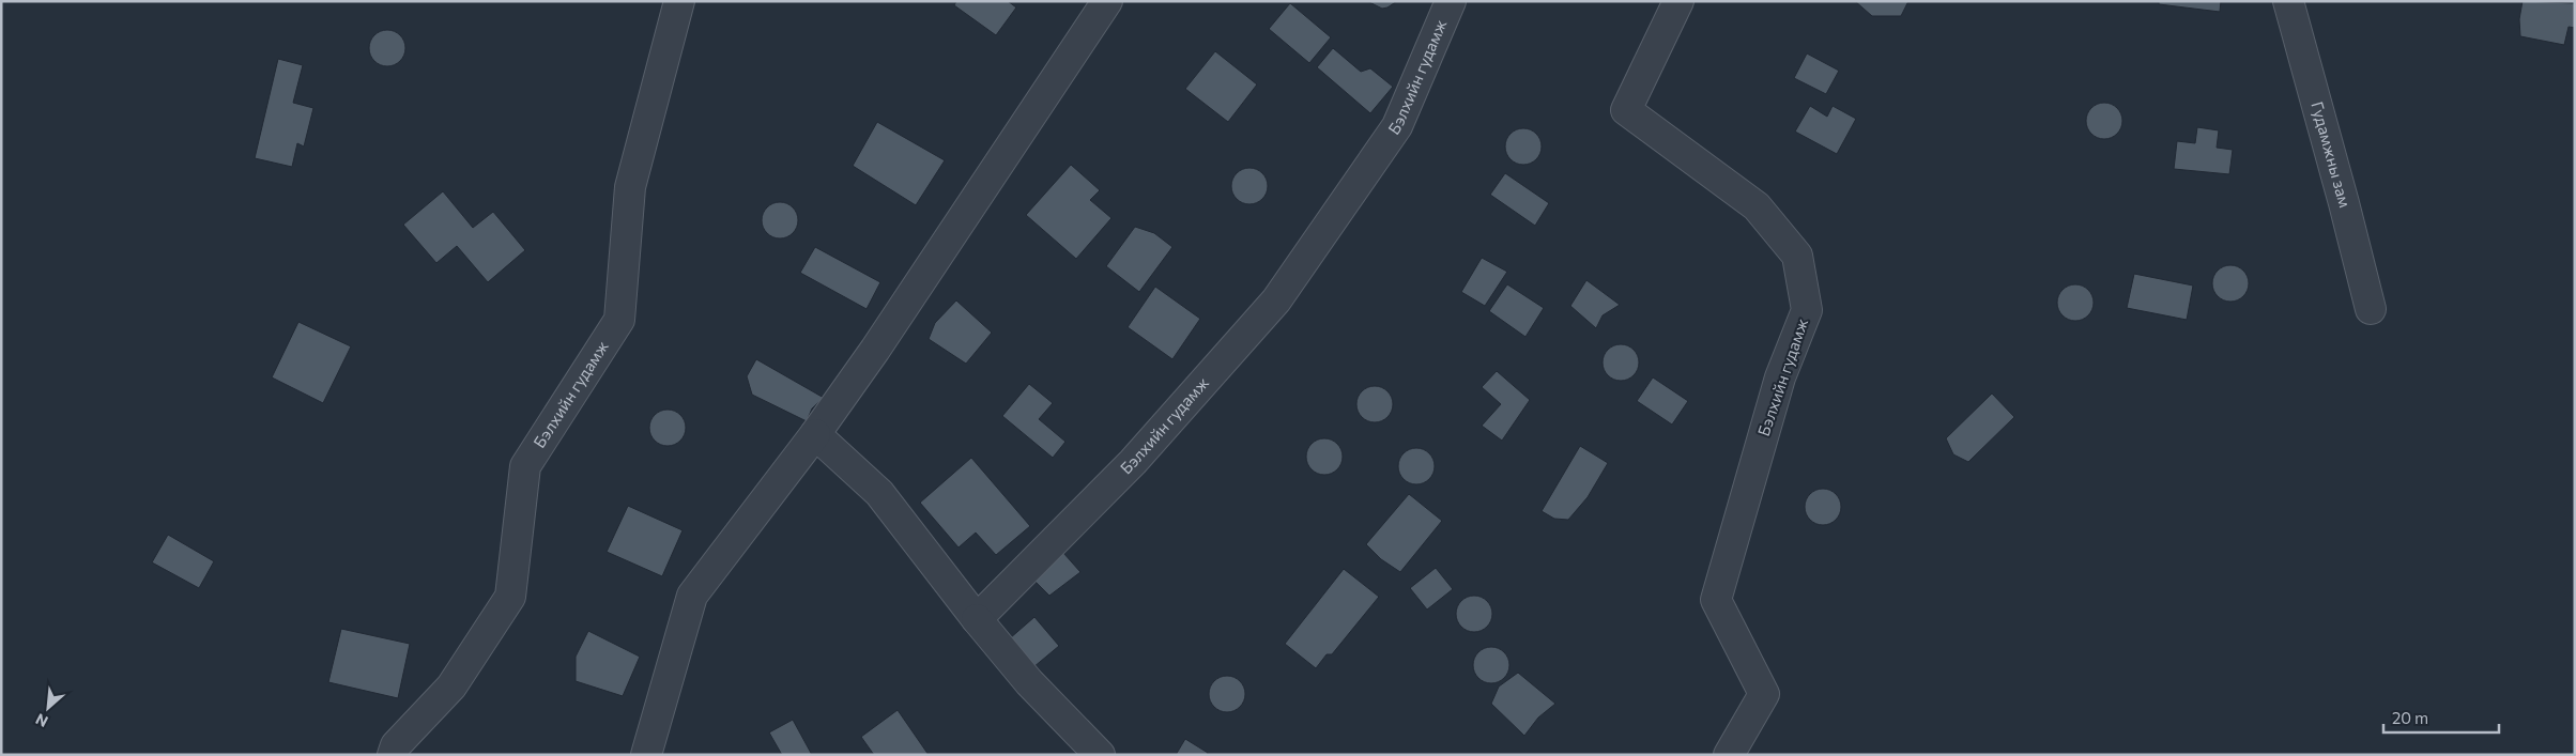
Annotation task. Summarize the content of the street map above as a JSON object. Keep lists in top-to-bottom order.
{
  "streets": {
    "street": ["Бэлхийн гудамж", "Гудамжны зам"]
  },
  "scale_bar": "20 m",
  "north": "bottom left"
}
